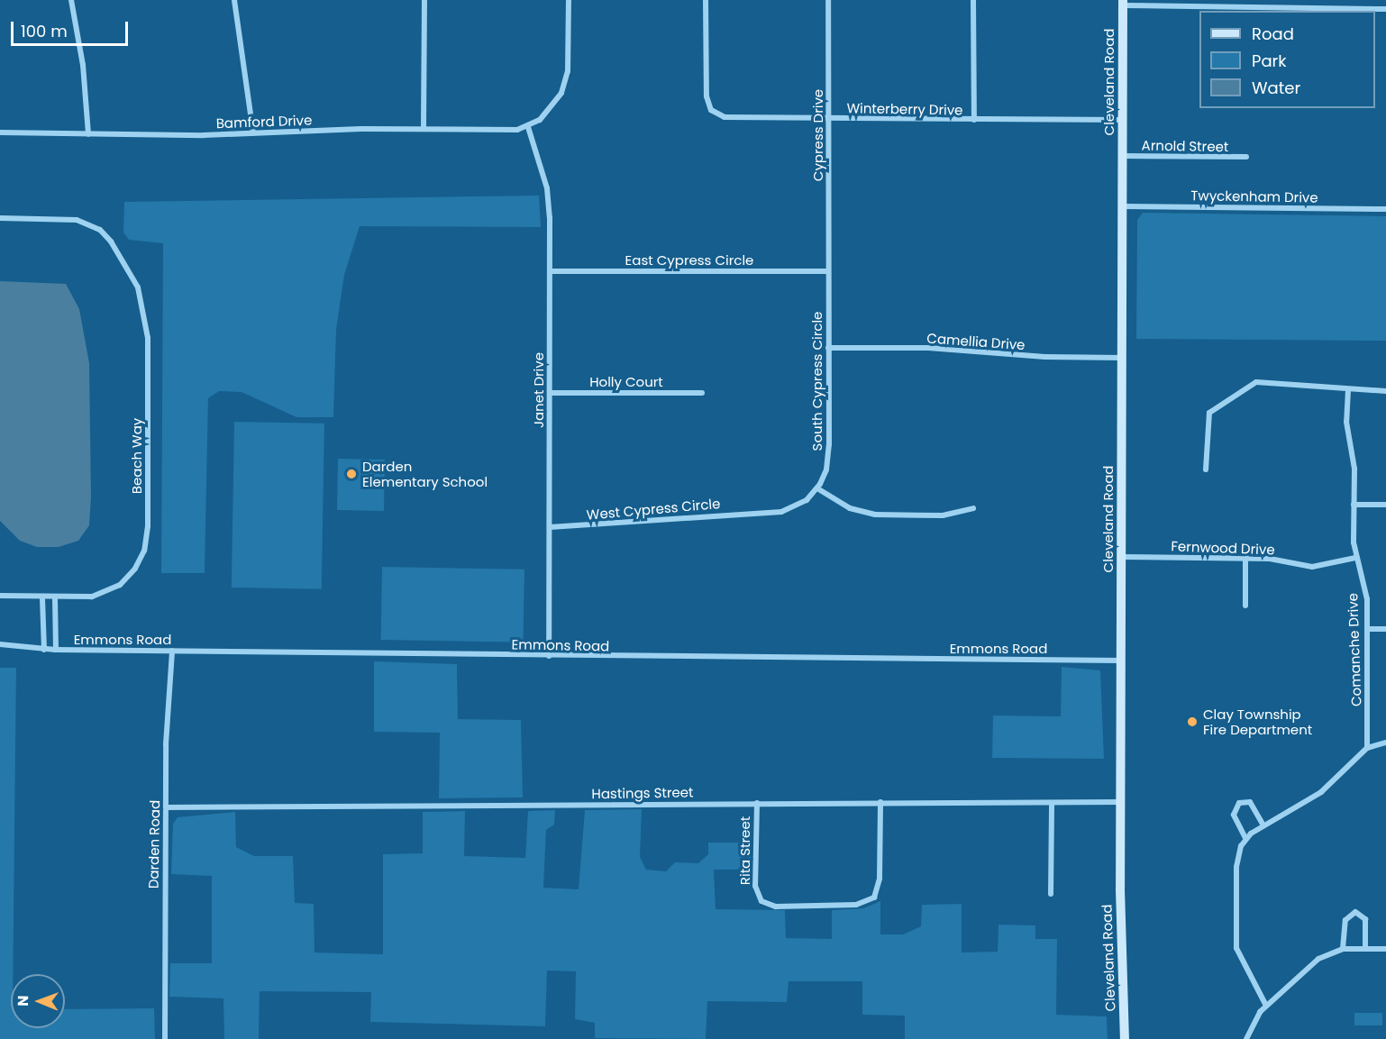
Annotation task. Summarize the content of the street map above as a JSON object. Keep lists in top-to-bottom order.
{
  "streets": {
    "main road": ["Cleveland Road"],
    "street": [
      "Winterberry Drive",
      "Bamford Drive",
      "Cypress Drive",
      "Arnold Street",
      "Twyckenham Drive",
      "East Cypress Circle",
      "Camellia Drive",
      "South Cypress Circle",
      "Holly Court",
      "Janet Drive",
      "Beach Way",
      "West Cypress Circle",
      "Fernwood Drive",
      "Emmons Road",
      "Comanche Drive",
      "Hastings Street",
      "Darden Road",
      "Rita Street"
    ]
  },
  "crossings": [
    ["Cleveland Road", "Winterberry Drive"],
    ["Cleveland Road", "Arnold Street"],
    ["Cleveland Road", "Twyckenham Drive"],
    ["Cleveland Road", "Camellia Drive"],
    ["Cleveland Road", "Fernwood Drive"],
    ["Cleveland Road", "Emmons Road"],
    ["Cleveland Road", "Hastings Street"],
    ["Winterberry Drive", "Cypress Drive"],
    ["Bamford Drive", "Janet Drive"],
    ["Cypress Drive", "East Cypress Circle"],
    ["Cypress Drive", "South Cypress Circle"],
    ["East Cypress Circle", "South Cypress Circle"],
    ["East Cypress Circle", "Janet Drive"],
    ["Camellia Drive", "South Cypress Circle"],
    ["South Cypress Circle", "West Cypress Circle"],
    ["Holly Court", "Janet Drive"],
    ["Janet Drive", "West Cypress Circle"],
    ["Janet Drive", "Emmons Road"],
    ["Fernwood Drive", "Comanche Drive"],
    ["Emmons Road", "Darden Road"],
    ["Hastings Street", "Darden Road"],
    ["Hastings Street", "Rita Street"]
  ],
  "places": ["Darden Elementary School", "Clay Township Fire Department"],
  "legend": ["Road", "Park", "Water"],
  "scale_bar": "100 m",
  "north": "left"
}
